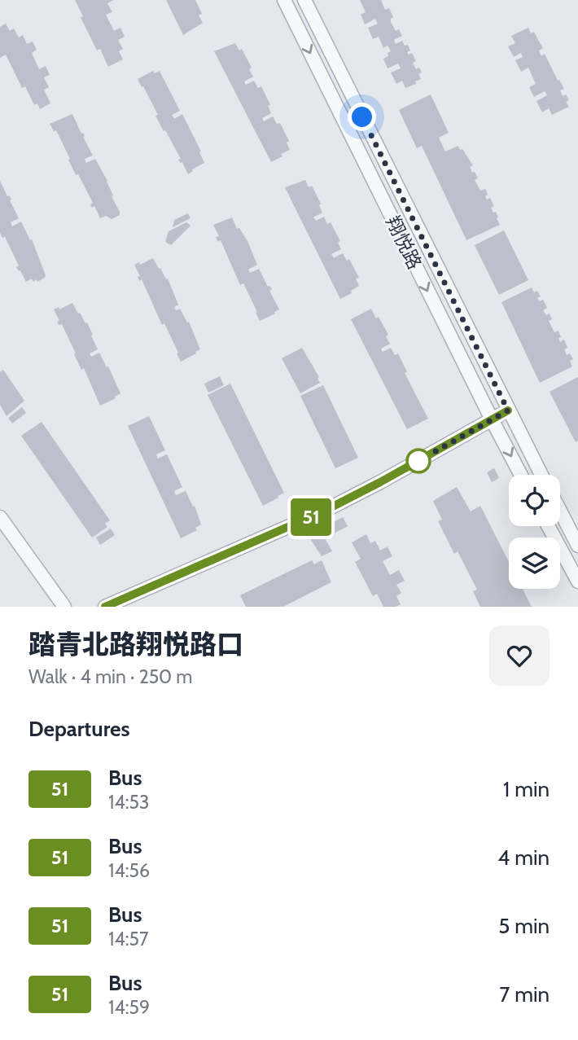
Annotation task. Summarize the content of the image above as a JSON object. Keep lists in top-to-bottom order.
{
  "streets": {
    "street": ["翔悦路"]
  },
  "lines": ["bus line 51"],
  "page": {
    "on_map": "51",
    "heading": [
      ["踏青北路翔悦路口", "Walk · 4 min · 250 m"],
      "Departures"
    ],
    "list": [
      {
        "mark": "51",
        "name": "Bus",
        "note": "14:53",
        "value": "1 min"
      },
      {
        "mark": "51",
        "name": "Bus",
        "note": "14:56",
        "value": "4 min"
      },
      {
        "mark": "51",
        "name": "Bus",
        "note": "14:57",
        "value": "5 min"
      },
      {
        "mark": "51",
        "name": "Bus",
        "note": "14:59",
        "value": "7 min"
      }
    ]
  }
}
